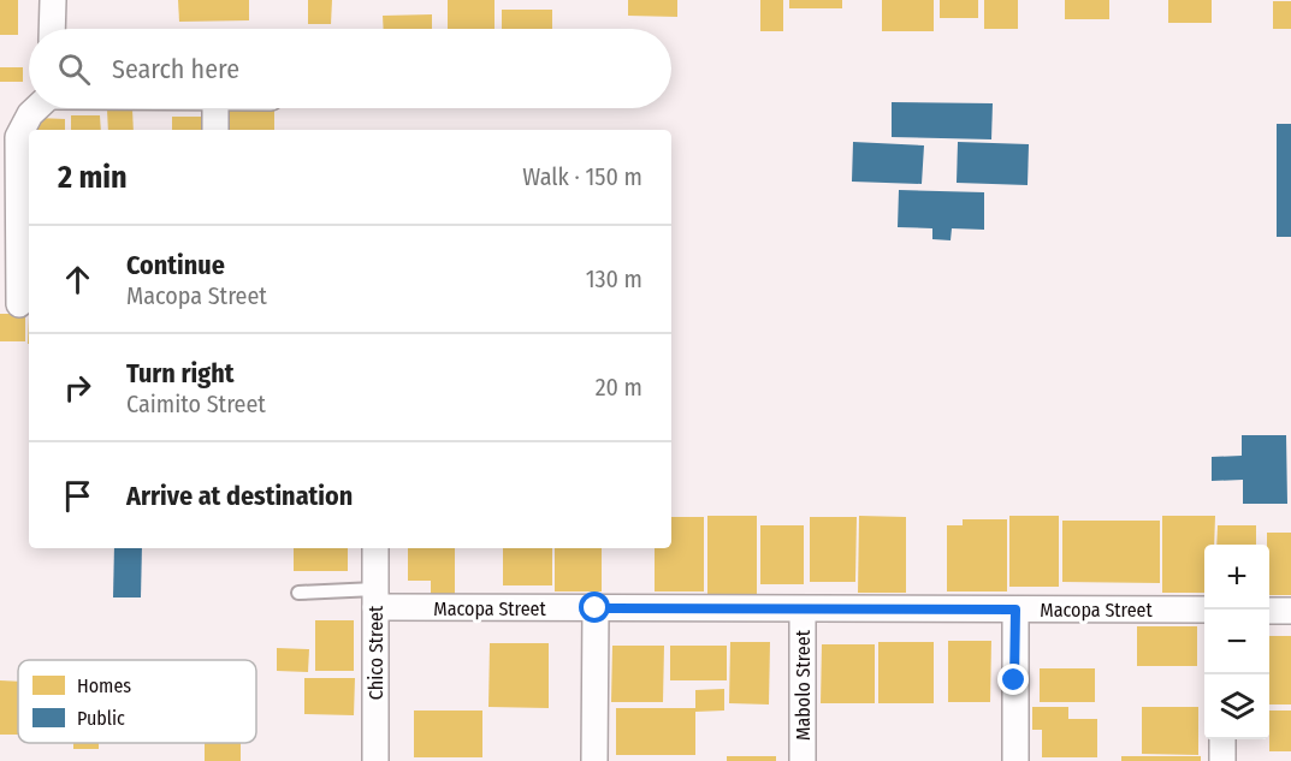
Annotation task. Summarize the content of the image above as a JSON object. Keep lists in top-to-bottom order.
{
  "streets": {
    "street": ["Macopa Street", "Chico Street", "Mabolo Street"]
  },
  "crossings": [
    ["Macopa Street", "Chico Street"],
    ["Macopa Street", "Mabolo Street"]
  ],
  "legend": ["Homes", "Public"],
  "page": {
    "search": "Search here",
    "heading": ["2 min", "Walk · 150 m"],
    "list": [
      ["Continue", "Macopa Street", "130 m"],
      ["Turn right", "Caimito Street", "20 m"],
      "Arrive at destination"
    ],
    "map_buttons": ["+", "−"]
  }
}
